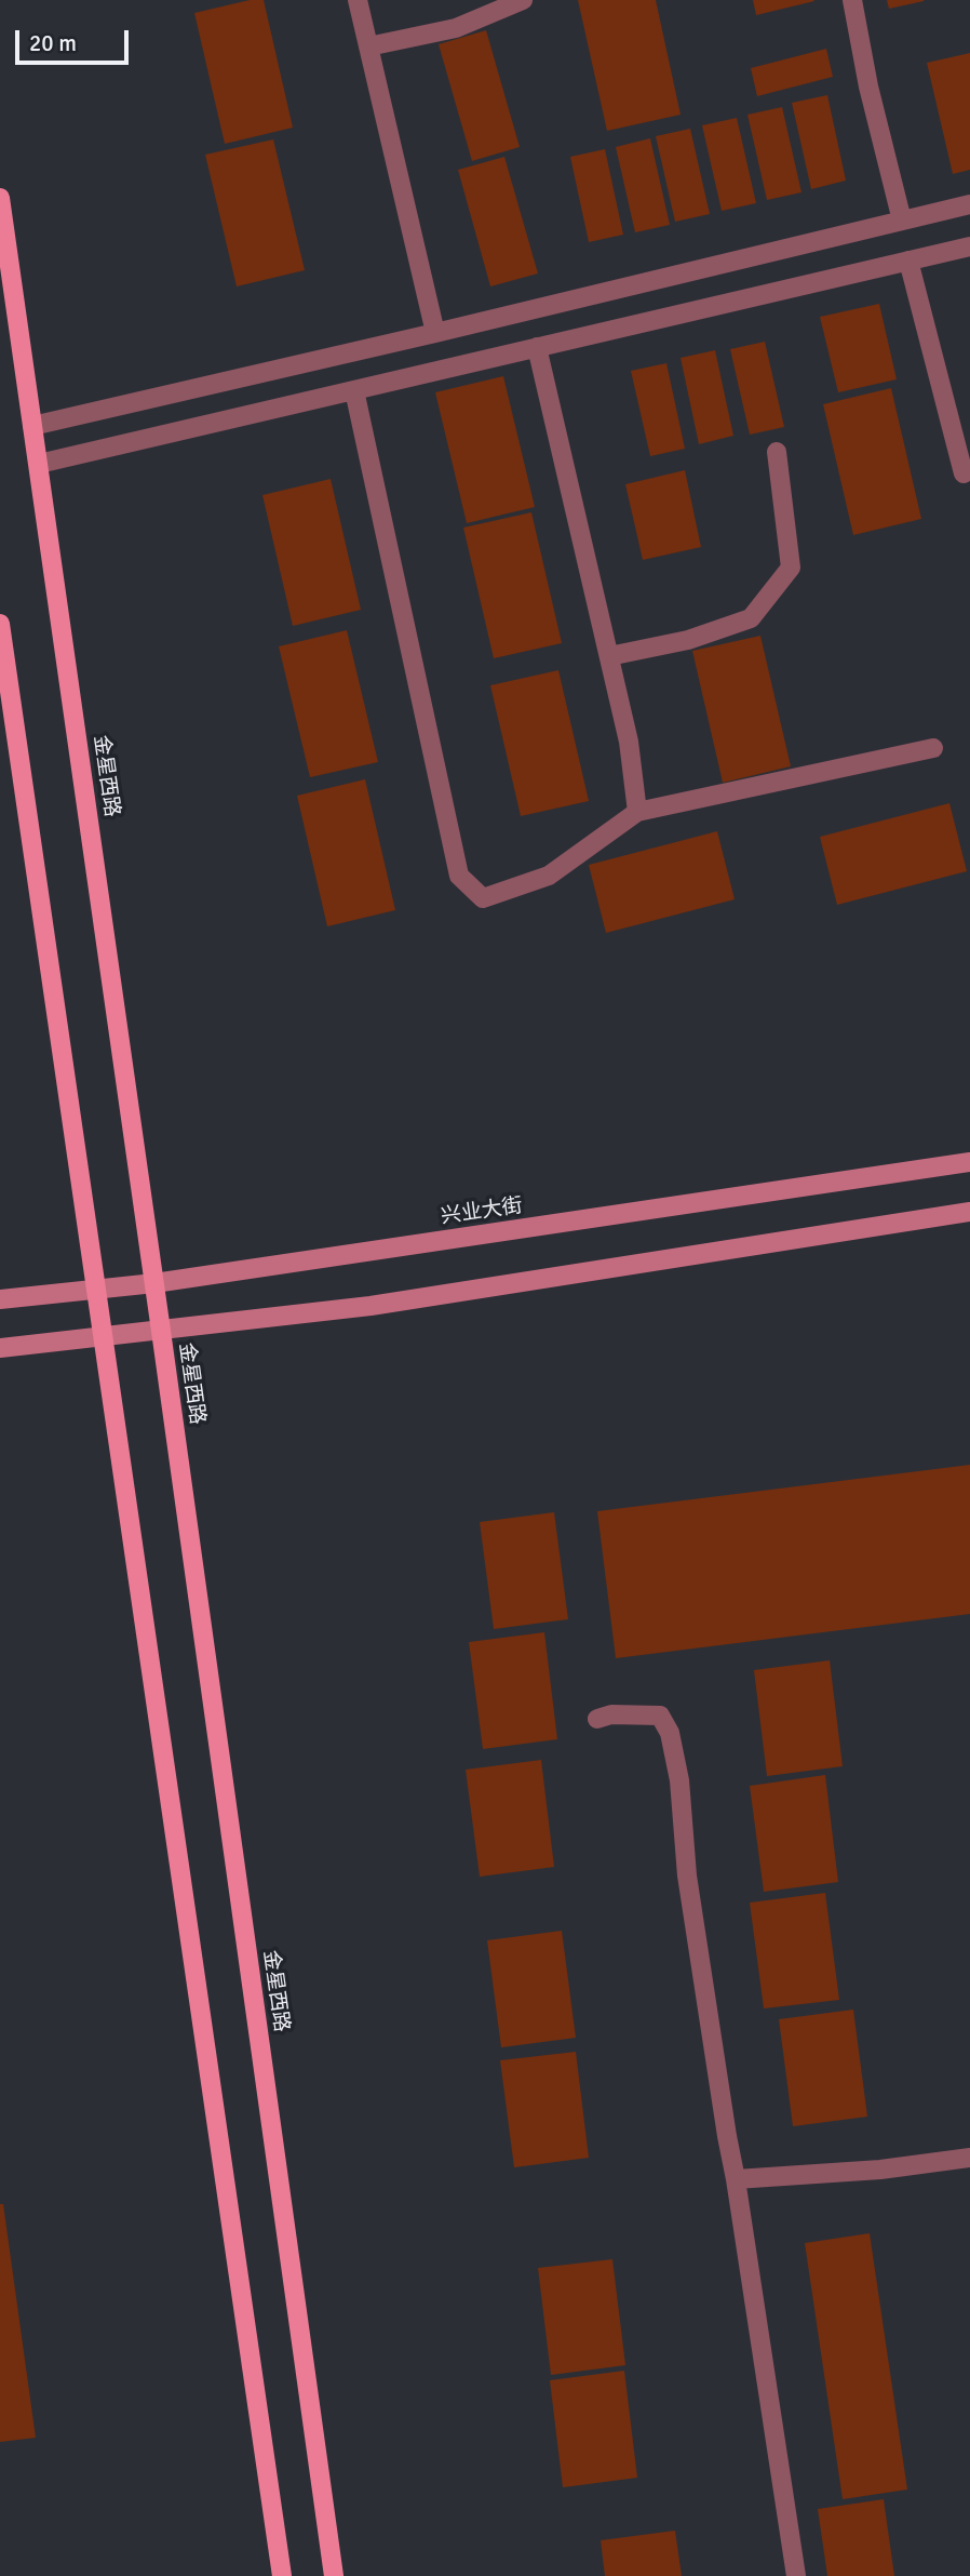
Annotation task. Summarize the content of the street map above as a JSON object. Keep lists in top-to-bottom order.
{
  "streets": {
    "main road": ["金星西路", "兴业大街"]
  },
  "crossings": [
    ["金星西路", "兴业大街"]
  ],
  "scale_bar": "20 m"
}
